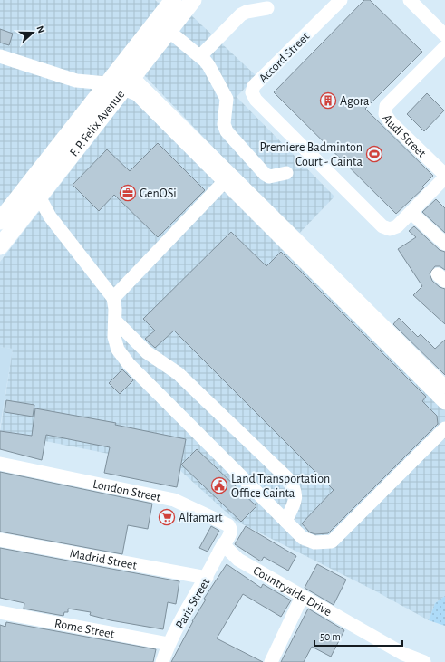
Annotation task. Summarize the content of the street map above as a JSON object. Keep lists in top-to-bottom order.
{
  "streets": {
    "main road": ["F. P. Felix Avenue"],
    "street": [
      "Accord Street",
      "Audi Street",
      "London Street",
      "Madrid Street",
      "Countryside Drive",
      "Paris Street",
      "Rome Street"
    ]
  },
  "crossings": [
    ["Accord Street", "Audi Street"],
    ["London Street", "Countryside Drive"],
    ["London Street", "Paris Street"],
    ["Madrid Street", "Paris Street"],
    ["Countryside Drive", "Paris Street"],
    ["Paris Street", "Rome Street"]
  ],
  "places": {
    "building": ["Agora"],
    "sports": ["Premiere Badminton Court - Cainta"],
    "office": ["GenOSi"],
    "public building": ["Land Transportation Office Cainta"],
    "supermarket": ["Alfamart"]
  },
  "scale_bar": "50 m",
  "north": "right"
}
